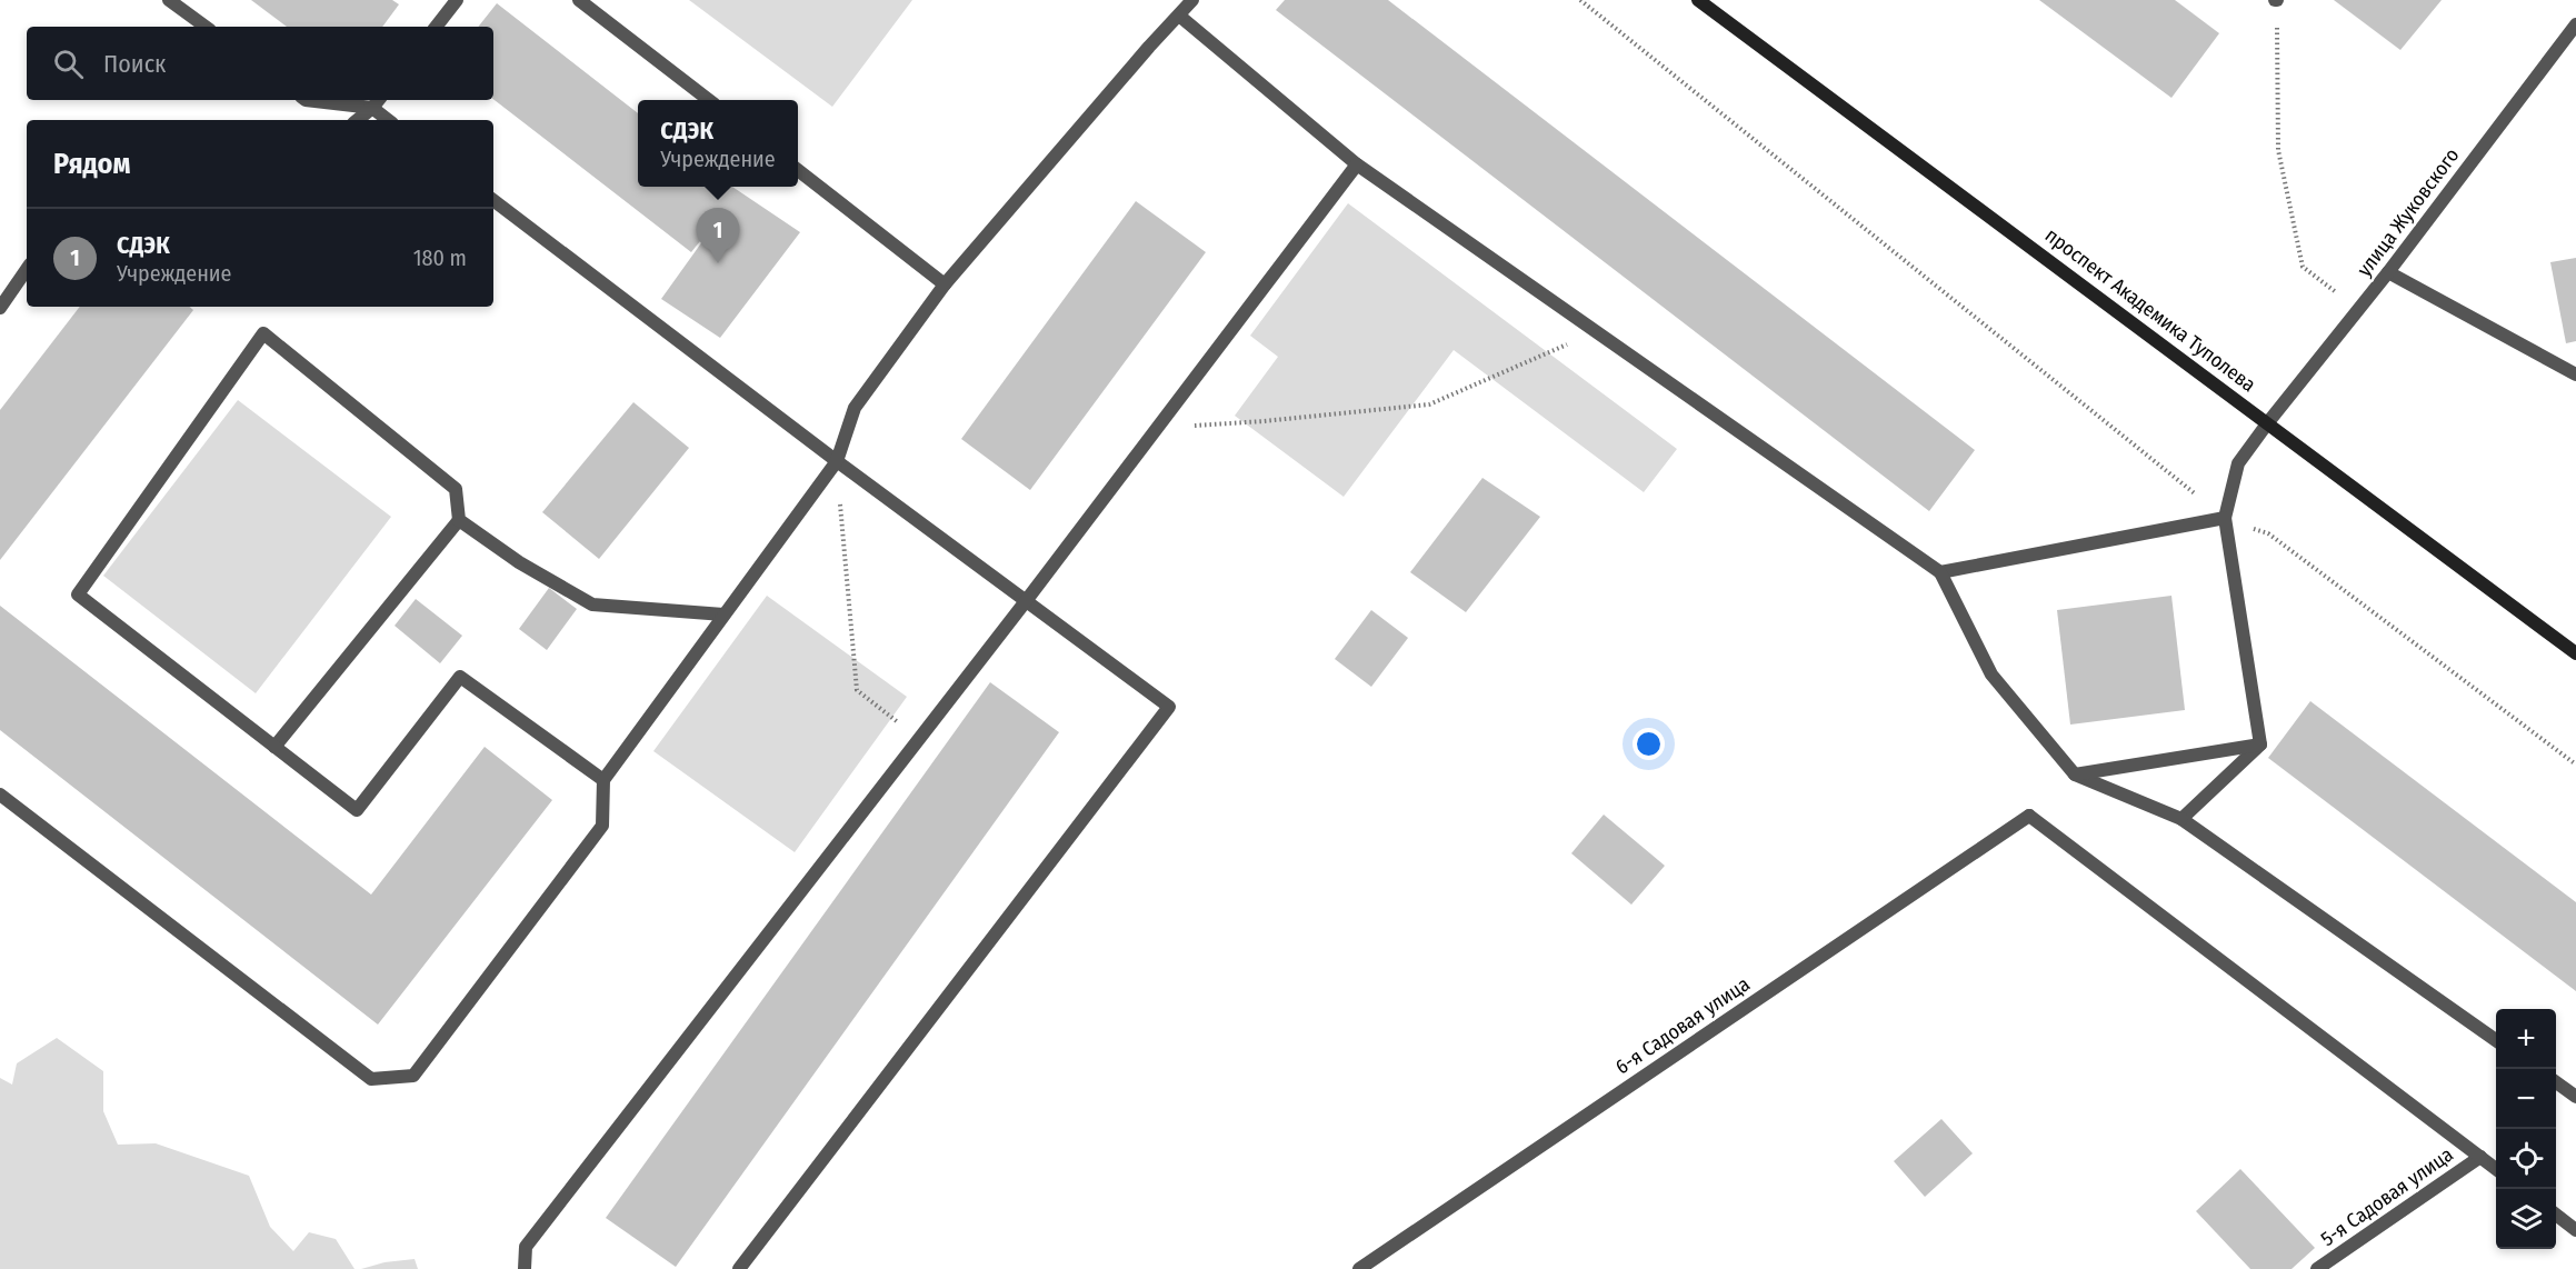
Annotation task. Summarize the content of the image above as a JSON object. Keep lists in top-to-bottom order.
{
  "streets": {
    "main road": ["проспект Академика Туполева"],
    "street": ["улица Жуковского", "6-я Садовая улица", "5-я Садовая улица"]
  },
  "crossings": [
    ["улица Жуковского", "проспект Академика Туполева"],
    ["6-я Садовая улица", "5-я Садовая улица"]
  ],
  "page": {
    "search": "Поиск",
    "popup": ["СДЭК", "Учреждение"],
    "heading": "Рядом",
    "list": [
      {
        "mark": "1",
        "name": "СДЭК",
        "note": "Учреждение",
        "value": "180 m"
      }
    ],
    "pins": "1",
    "map_buttons": ["+", "−"]
  }
}
